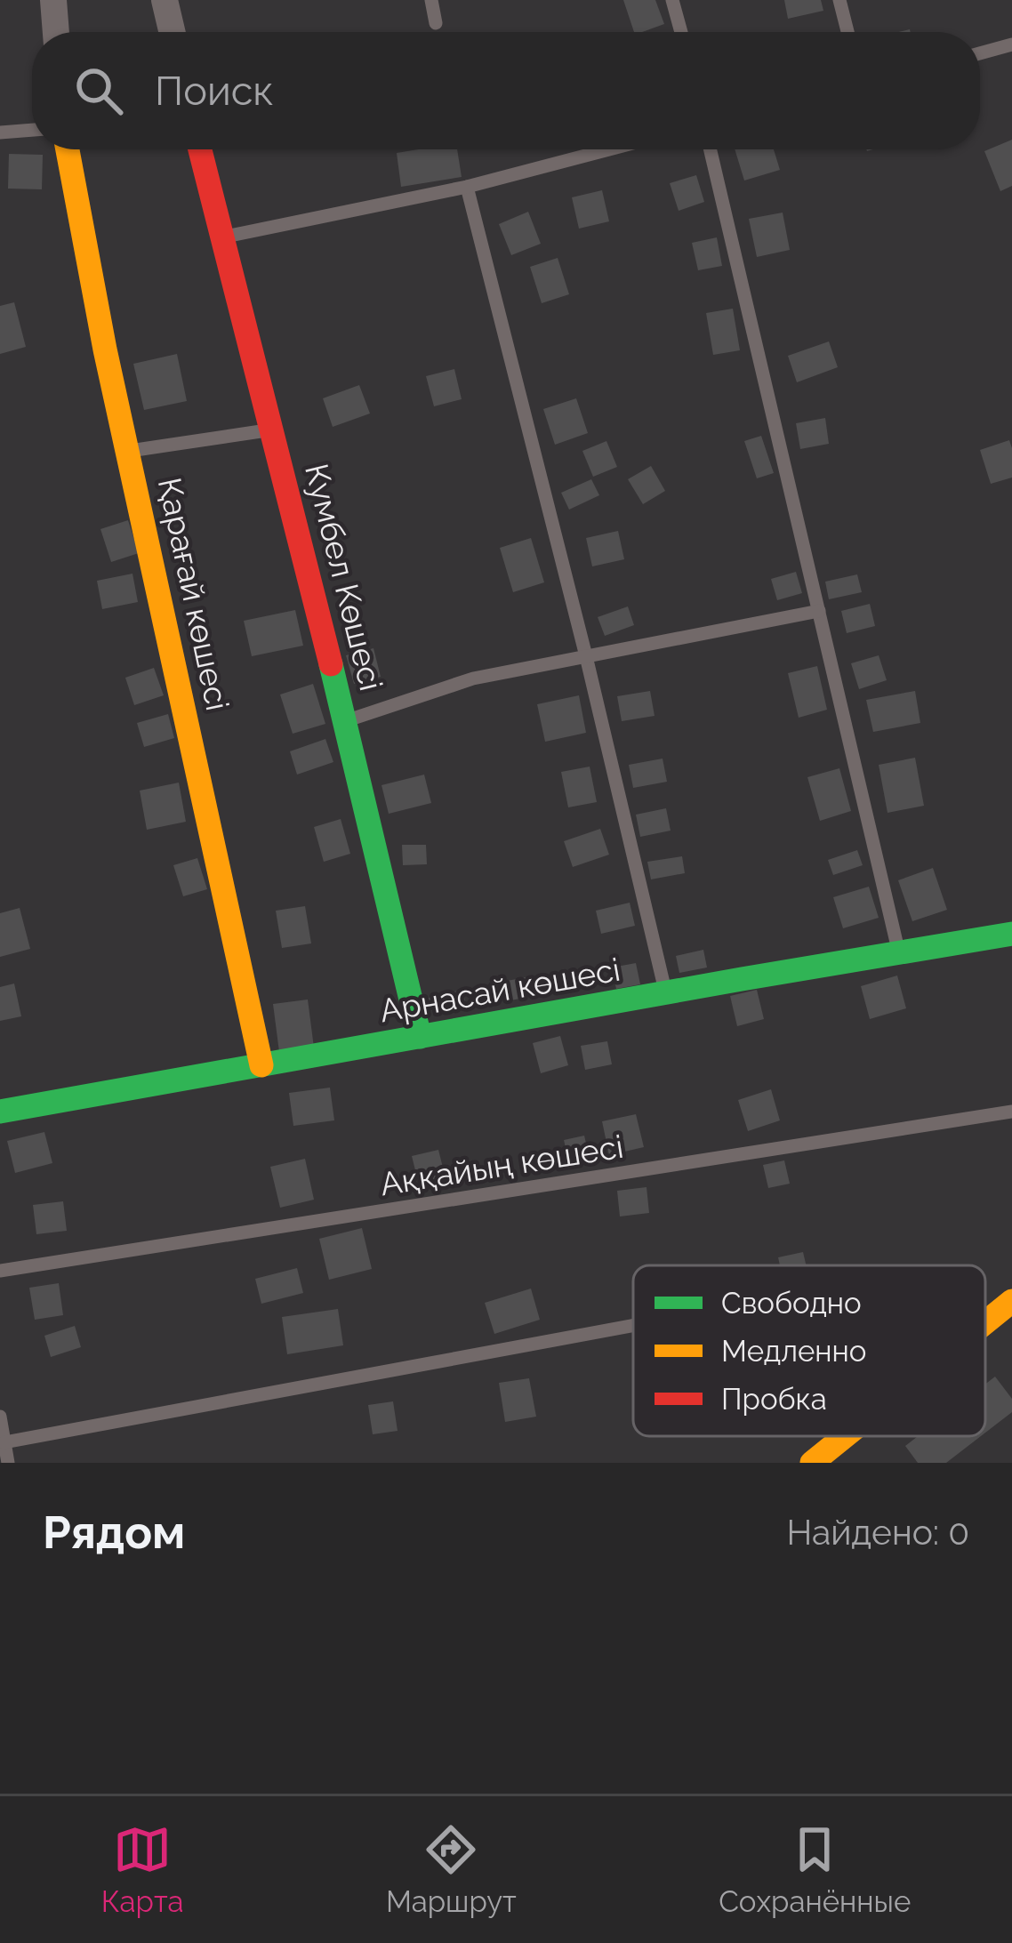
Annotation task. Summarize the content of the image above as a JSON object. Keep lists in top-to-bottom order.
{
  "streets": {
    "street": ["Кумбел Kөшесі", "Қарағай көшесі", "Арнасай көшесі"],
    "lane": ["Аққайың көшесі"]
  },
  "crossings": [
    ["Кумбел Kөшесі", "Арнасай көшесі"],
    ["Қарағай көшесі", "Арнасай көшесі"]
  ],
  "legend": ["Свободно", "Медленно", "Пробка"],
  "page": {
    "search": "Поиск",
    "heading": ["Рядом", "Найдено: 0"],
    "nav": ["Карта", "Маршрут", "Сохранённые"]
  }
}
